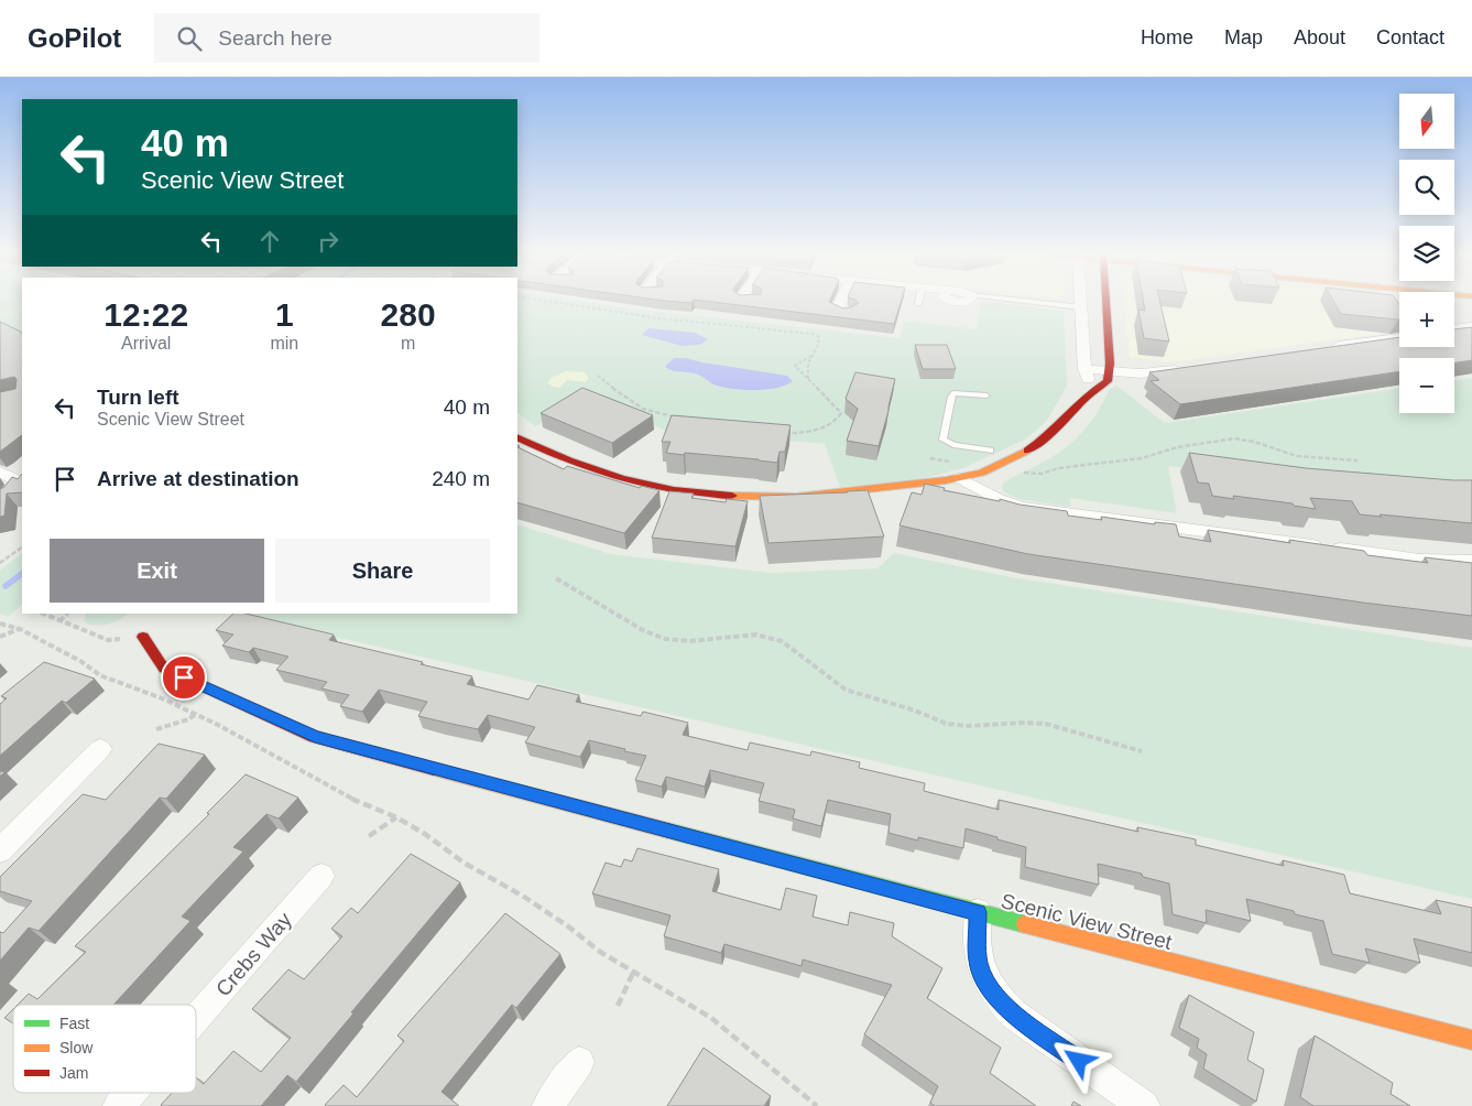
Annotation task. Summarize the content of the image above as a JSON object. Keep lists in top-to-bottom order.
{
  "streets": {
    "street": ["Scenic View Street", "Crebs Way"]
  },
  "legend": ["Fast", "Slow", "Jam"],
  "north": "bottom",
  "page": {
    "header": "GoPilot",
    "search": "Search here",
    "nav": [
      "Home",
      "Map",
      "About",
      "Contact"
    ],
    "map_buttons": ["+", "−"],
    "turn": ["40 m", "Scenic View Street"],
    "eta": [
      "12:22",
      "Arrival",
      "1",
      "min",
      "280",
      "m"
    ],
    "list": [
      {
        "name": "Turn left",
        "note": "Scenic View Street",
        "value": "40 m"
      },
      {
        "name": "Arrive at destination",
        "value": "240 m"
      }
    ],
    "buttons": ["Exit", "Share"]
  }
}
